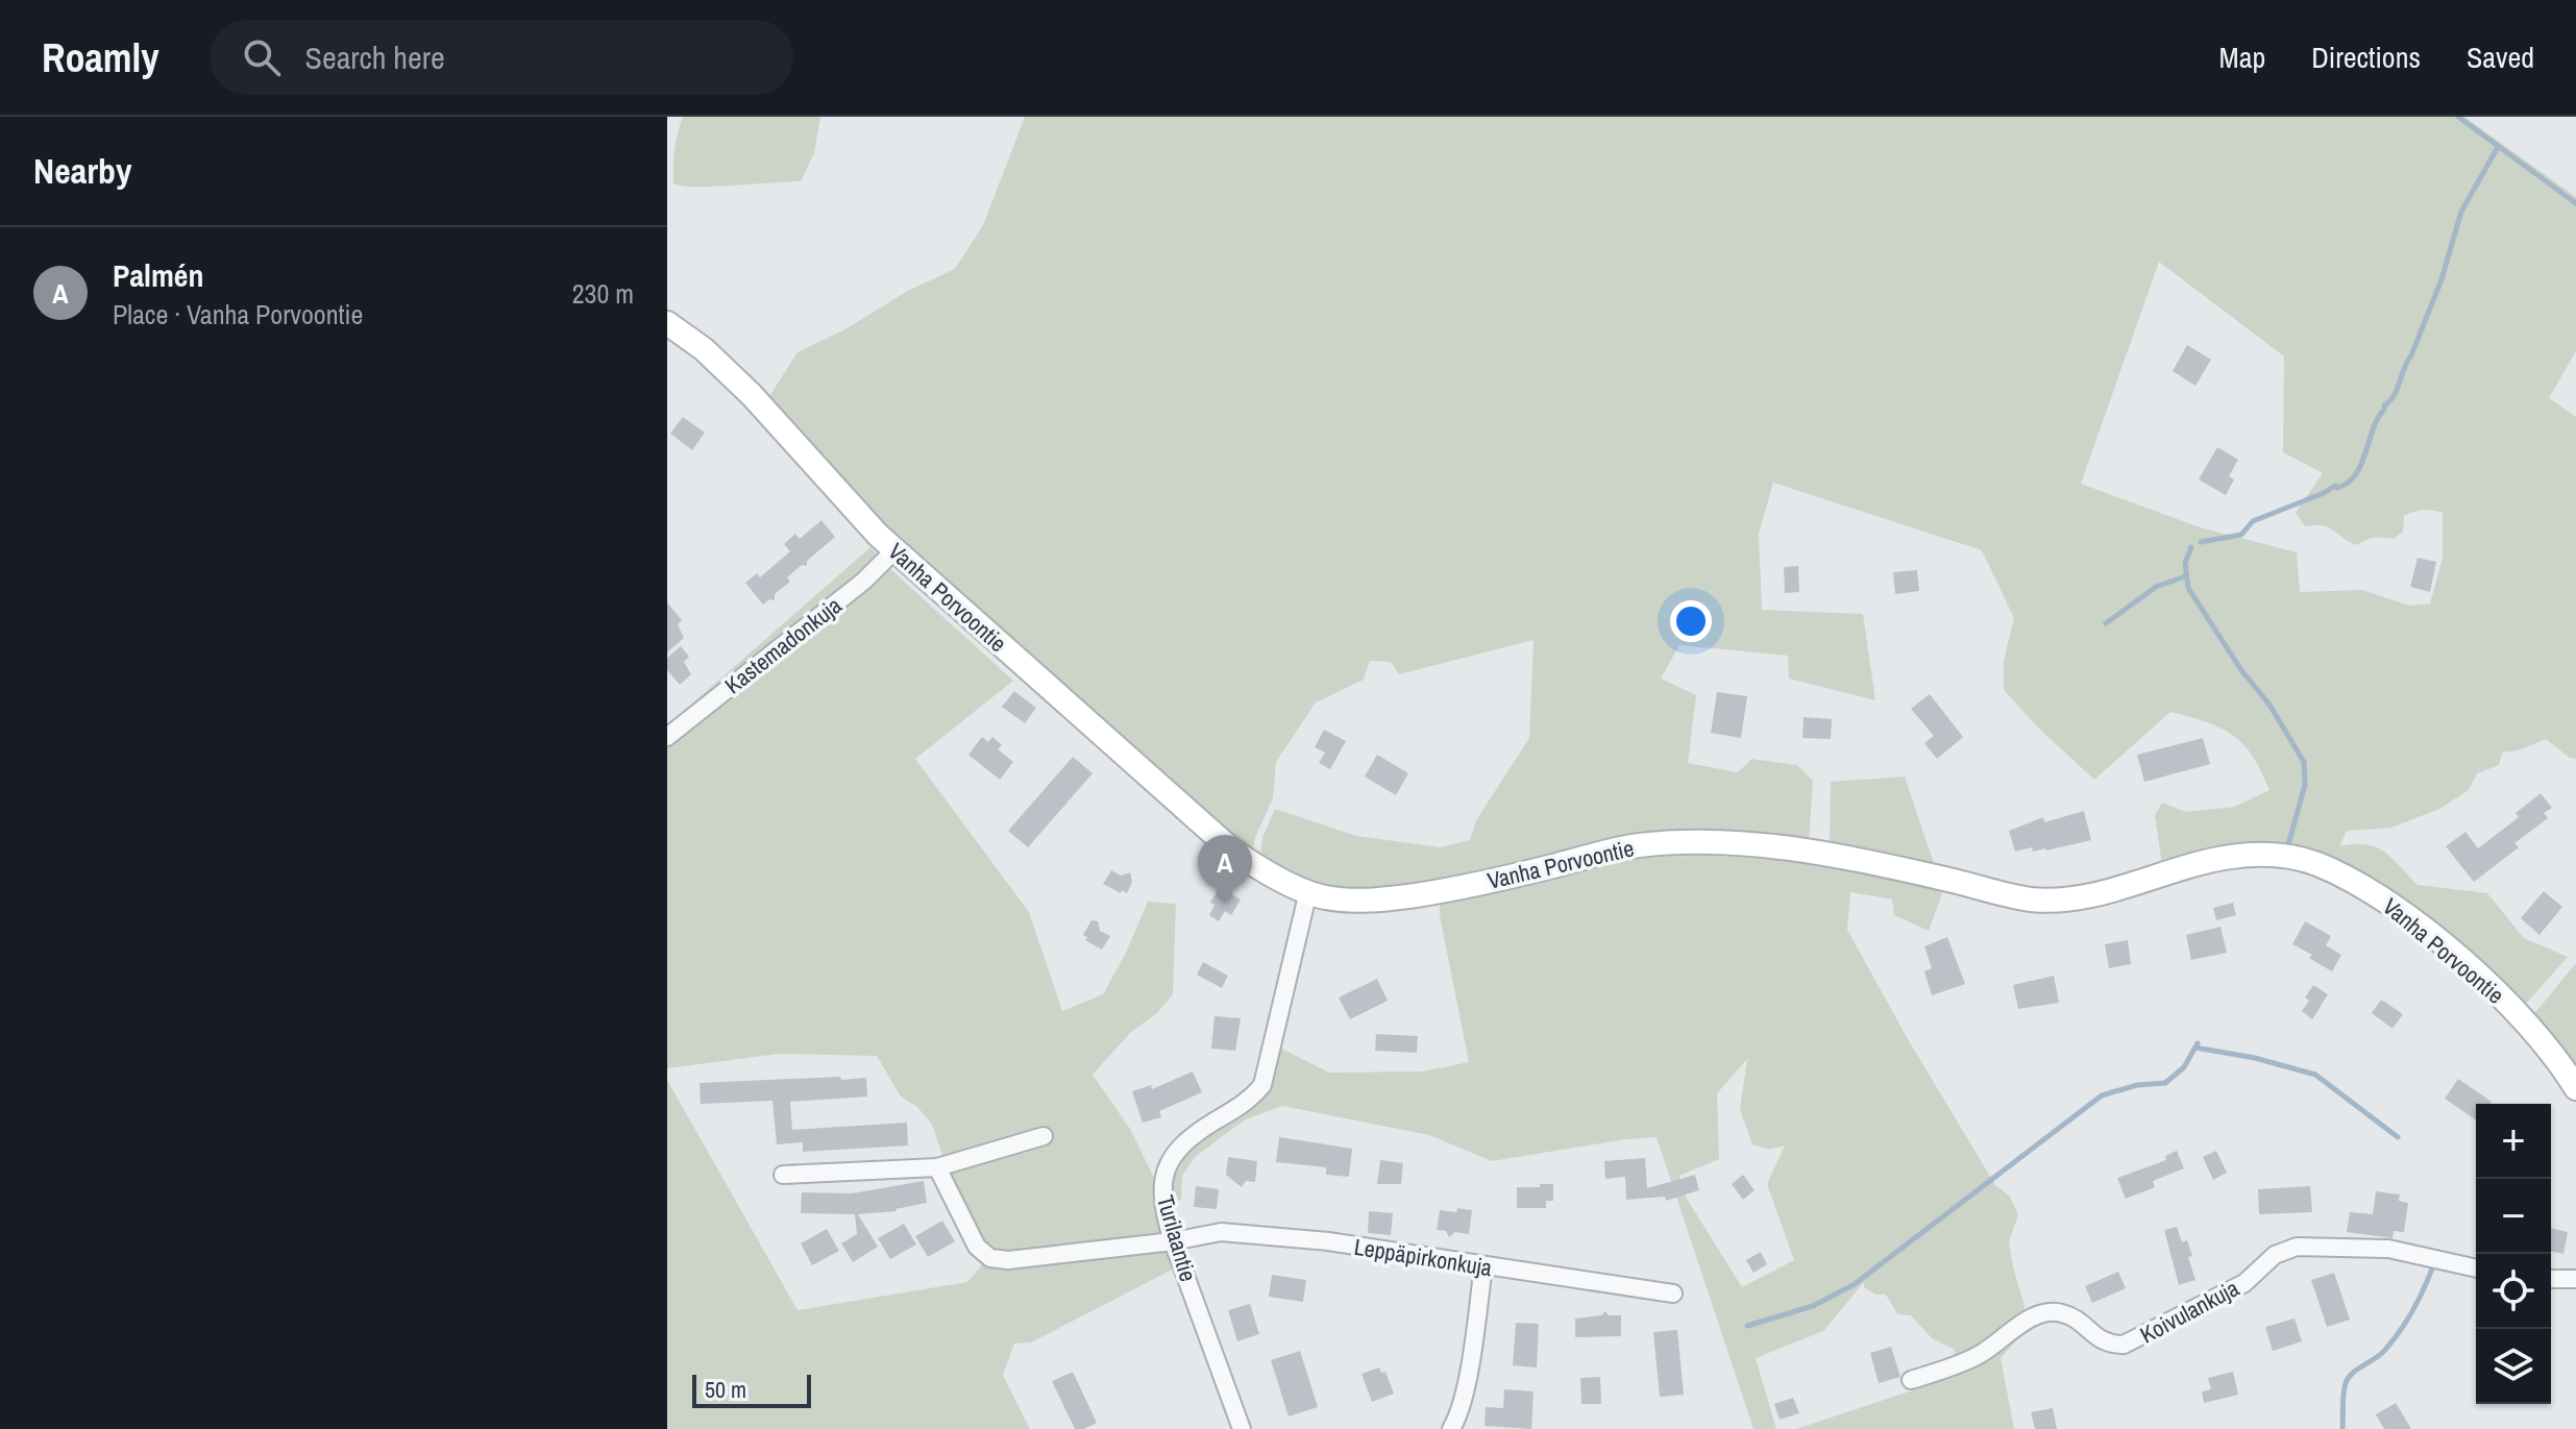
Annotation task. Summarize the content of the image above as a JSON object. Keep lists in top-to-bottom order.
{
  "streets": {
    "street": [
      "Vanha Porvoontie",
      "Kastemadonkuja",
      "Turilaantie",
      "Leppäpirkonkuja",
      "Koivulankuja"
    ]
  },
  "crossings": [
    ["Vanha Porvoontie", "Kastemadonkuja"],
    ["Vanha Porvoontie", "Turilaantie"],
    ["Turilaantie", "Leppäpirkonkuja"]
  ],
  "scale_bar": "50 m",
  "page": {
    "header": "Roamly",
    "search": "Search here",
    "nav": ["Map", "Directions", "Saved"],
    "heading": "Nearby",
    "list": [
      {
        "mark": "A",
        "name": "Palmén",
        "note": "Place · Vanha Porvoontie",
        "value": "230 m"
      }
    ],
    "pins": "A",
    "map_buttons": ["+", "−"],
    "scale": "50 m"
  }
}
